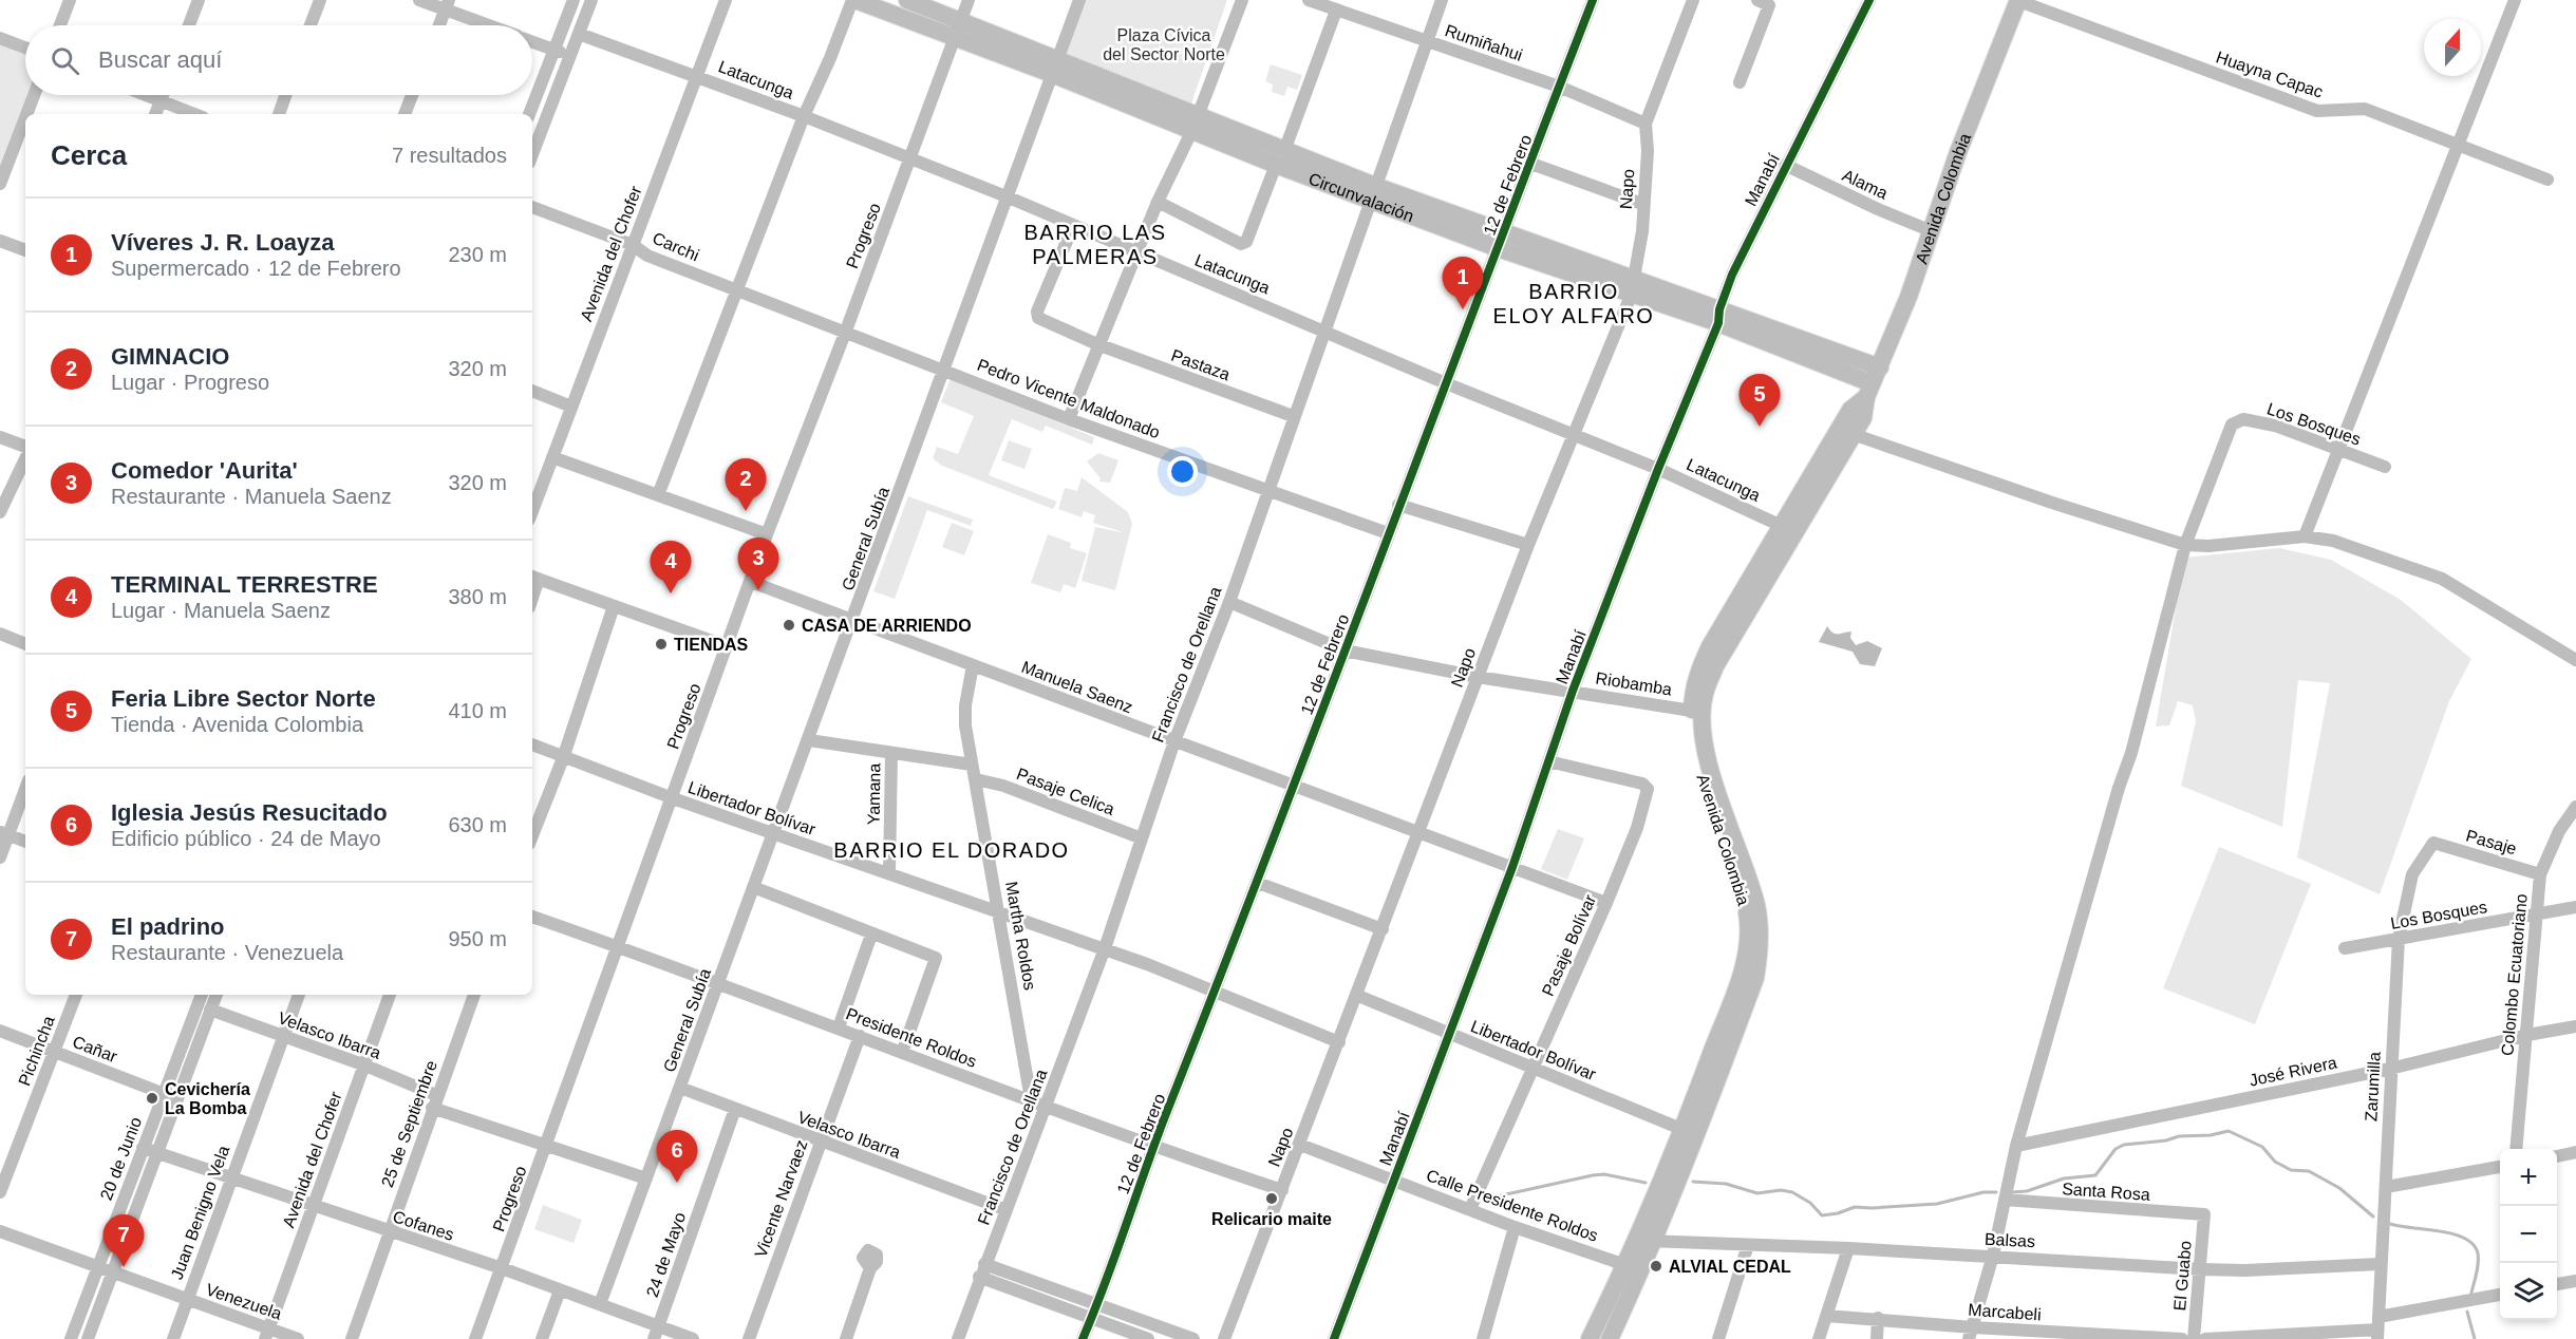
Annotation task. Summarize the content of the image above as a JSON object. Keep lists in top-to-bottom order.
{
  "streets": {
    "main road": ["Circunvalación", "Avenida Colombia"],
    "street": [
      "Rumiñahui",
      "Huayna Capac",
      "Latacunga",
      "Manabí",
      "Alama",
      "12 de Febrero",
      "Napo",
      "Progreso",
      "Carchi",
      "Avenida del Chofer",
      "Pastaza",
      "Pedro Vicente Maldonado",
      "Los Bosques",
      "General Subía",
      "Francisco de Orellana",
      "Riobamba",
      "Manuela Saenz",
      "Pasaje Celica",
      "Yamana",
      "Libertador Bolívar",
      "Pasaje",
      "Martha Roldos",
      "Pasaje Bolívar",
      "Colombo Ecuatoriano",
      "Velasco Ibarra",
      "Presidente Roldos",
      "Cañar",
      "Pichincha",
      "José Rivera",
      "Zarumilla",
      "25 de Septiembre",
      "20 de Junio",
      "Santa Rosa",
      "Vicente Narvaez",
      "Calle Presidente Roldos",
      "Juan Benigno Vela",
      "Cofanes",
      "Balsas",
      "24 de Mayo",
      "El Guabo",
      "Venezuela",
      "Marcabeli"
    ]
  },
  "crossings": [
    ["Rumiñahui", "12 de Febrero"],
    ["Rumiñahui", "Napo"],
    ["Rumiñahui", "Francisco de Orellana"],
    ["Huayna Capac", "Avenida Colombia"],
    ["Latacunga", "Manabí"],
    ["Latacunga", "12 de Febrero"],
    ["Latacunga", "Napo"],
    ["Latacunga", "Avenida Colombia"],
    ["Latacunga", "Progreso"],
    ["Latacunga", "Avenida del Chofer"],
    ["Latacunga", "Pastaza"],
    ["Latacunga", "General Subía"],
    ["Latacunga", "Francisco de Orellana"],
    ["Manabí", "Alama"],
    ["Manabí", "Circunvalación"],
    ["Manabí", "Riobamba"],
    ["Manabí", "Manuela Saenz"],
    ["Manabí", "Libertador Bolívar"],
    ["Manabí", "Pasaje Bolívar"],
    ["Manabí", "Calle Presidente Roldos"],
    ["Alama", "Avenida Colombia"],
    ["12 de Febrero", "Circunvalación"],
    ["12 de Febrero", "Pedro Vicente Maldonado"],
    ["12 de Febrero", "Riobamba"],
    ["12 de Febrero", "Manuela Saenz"],
    ["12 de Febrero", "Libertador Bolívar"],
    ["12 de Febrero", "Presidente Roldos"],
    ["Napo", "Circunvalación"],
    ["Napo", "Riobamba"],
    ["Napo", "Manuela Saenz"],
    ["Napo", "Libertador Bolívar"],
    ["Napo", "Presidente Roldos"],
    ["Napo", "Calle Presidente Roldos"],
    ["Circunvalación", "Avenida Colombia"],
    ["Circunvalación", "Progreso"],
    ["Circunvalación", "General Subía"],
    ["Circunvalación", "Francisco de Orellana"],
    ["Avenida Colombia", "Riobamba"],
    ["Avenida Colombia", "Libertador Bolívar"],
    ["Avenida Colombia", "Calle Presidente Roldos"],
    ["Avenida Colombia", "Balsas"],
    ["Progreso", "Pedro Vicente Maldonado"],
    ["Progreso", "Manuela Saenz"],
    ["Progreso", "Libertador Bolívar"],
    ["Progreso", "Presidente Roldos"],
    ["Progreso", "Cofanes"],
    ["Carchi", "Avenida del Chofer"],
    ["Carchi", "Pedro Vicente Maldonado"],
    ["Avenida del Chofer", "Velasco Ibarra"],
    ["Avenida del Chofer", "Cofanes"],
    ["Avenida del Chofer", "Venezuela"],
    ["Pastaza", "Francisco de Orellana"],
    ["Pedro Vicente Maldonado", "General Subía"],
    ["Pedro Vicente Maldonado", "Francisco de Orellana"],
    ["Los Bosques", "Colombo Ecuatoriano"],
    ["Los Bosques", "Zarumilla"],
    ["General Subía", "Manuela Saenz"],
    ["General Subía", "Libertador Bolívar"],
    ["General Subía", "Velasco Ibarra"],
    ["General Subía", "Presidente Roldos"],
    ["General Subía", "Cofanes"],
    ["Francisco de Orellana", "Riobamba"],
    ["Francisco de Orellana", "Manuela Saenz"],
    ["Francisco de Orellana", "Pasaje Celica"],
    ["Francisco de Orellana", "Libertador Bolívar"],
    ["Francisco de Orellana", "Velasco Ibarra"],
    ["Francisco de Orellana", "Presidente Roldos"],
    ["Manuela Saenz", "Martha Roldos"],
    ["Manuela Saenz", "Pasaje Bolívar"],
    ["Pasaje Celica", "Martha Roldos"],
    ["Yamana", "Libertador Bolívar"],
    ["Libertador Bolívar", "Martha Roldos"],
    ["Libertador Bolívar", "Pasaje Bolívar"],
    ["Pasaje", "Colombo Ecuatoriano"],
    ["Pasaje", "Zarumilla"],
    ["Martha Roldos", "Presidente Roldos"],
    ["Pasaje Bolívar", "Calle Presidente Roldos"],
    ["Colombo Ecuatoriano", "José Rivera"],
    ["Velasco Ibarra", "25 de Septiembre"],
    ["Velasco Ibarra", "20 de Junio"],
    ["Velasco Ibarra", "Vicente Narvaez"],
    ["Velasco Ibarra", "Juan Benigno Vela"],
    ["Velasco Ibarra", "24 de Mayo"],
    ["Presidente Roldos", "Vicente Narvaez"],
    ["Cañar", "Pichincha"],
    ["Cañar", "20 de Junio"],
    ["José Rivera", "Zarumilla"],
    ["Zarumilla", "Balsas"],
    ["25 de Septiembre", "Cofanes"],
    ["20 de Junio", "Cofanes"],
    ["20 de Junio", "Venezuela"],
    ["Santa Rosa", "El Guabo"],
    ["Juan Benigno Vela", "Cofanes"],
    ["Juan Benigno Vela", "Venezuela"],
    ["Cofanes", "24 de Mayo"],
    ["Balsas", "El Guabo"]
  ],
  "districts": ["BARRIO LAS PALMERAS", "BARRIO ELOY ALFARO", "BARRIO EL DORADO"],
  "parks": ["Plaza Cívica del Sector Norte"],
  "places": [
    "CASA DE ARRIENDO",
    "TIENDAS",
    "Cevichería La Bomba",
    "Relicario maite",
    "ALVIAL CEDAL"
  ],
  "north": "top",
  "page": {
    "search": "Buscar aquí",
    "heading": ["Cerca", "7 resultados"],
    "list": [
      {
        "mark": "1",
        "name": "Víveres J. R. Loayza",
        "note": "Supermercado · 12 de Febrero",
        "value": "230 m"
      },
      {
        "mark": "2",
        "name": "GIMNACIO",
        "note": "Lugar · Progreso",
        "value": "320 m"
      },
      {
        "mark": "3",
        "name": "Comedor 'Aurita'",
        "note": "Restaurante · Manuela Saenz",
        "value": "320 m"
      },
      {
        "mark": "4",
        "name": "TERMINAL TERRESTRE",
        "note": "Lugar · Manuela Saenz",
        "value": "380 m"
      },
      {
        "mark": "5",
        "name": "Feria Libre Sector Norte",
        "note": "Tienda · Avenida Colombia",
        "value": "410 m"
      },
      {
        "mark": "6",
        "name": "Iglesia Jesús Resucitado",
        "note": "Edificio público · 24 de Mayo",
        "value": "630 m"
      },
      {
        "mark": "7",
        "name": "El padrino",
        "note": "Restaurante · Venezuela",
        "value": "950 m"
      }
    ],
    "pins": [
      "1",
      "5",
      "2",
      "3",
      "4",
      "6",
      "7"
    ],
    "map_buttons": ["+", "−"]
  }
}
